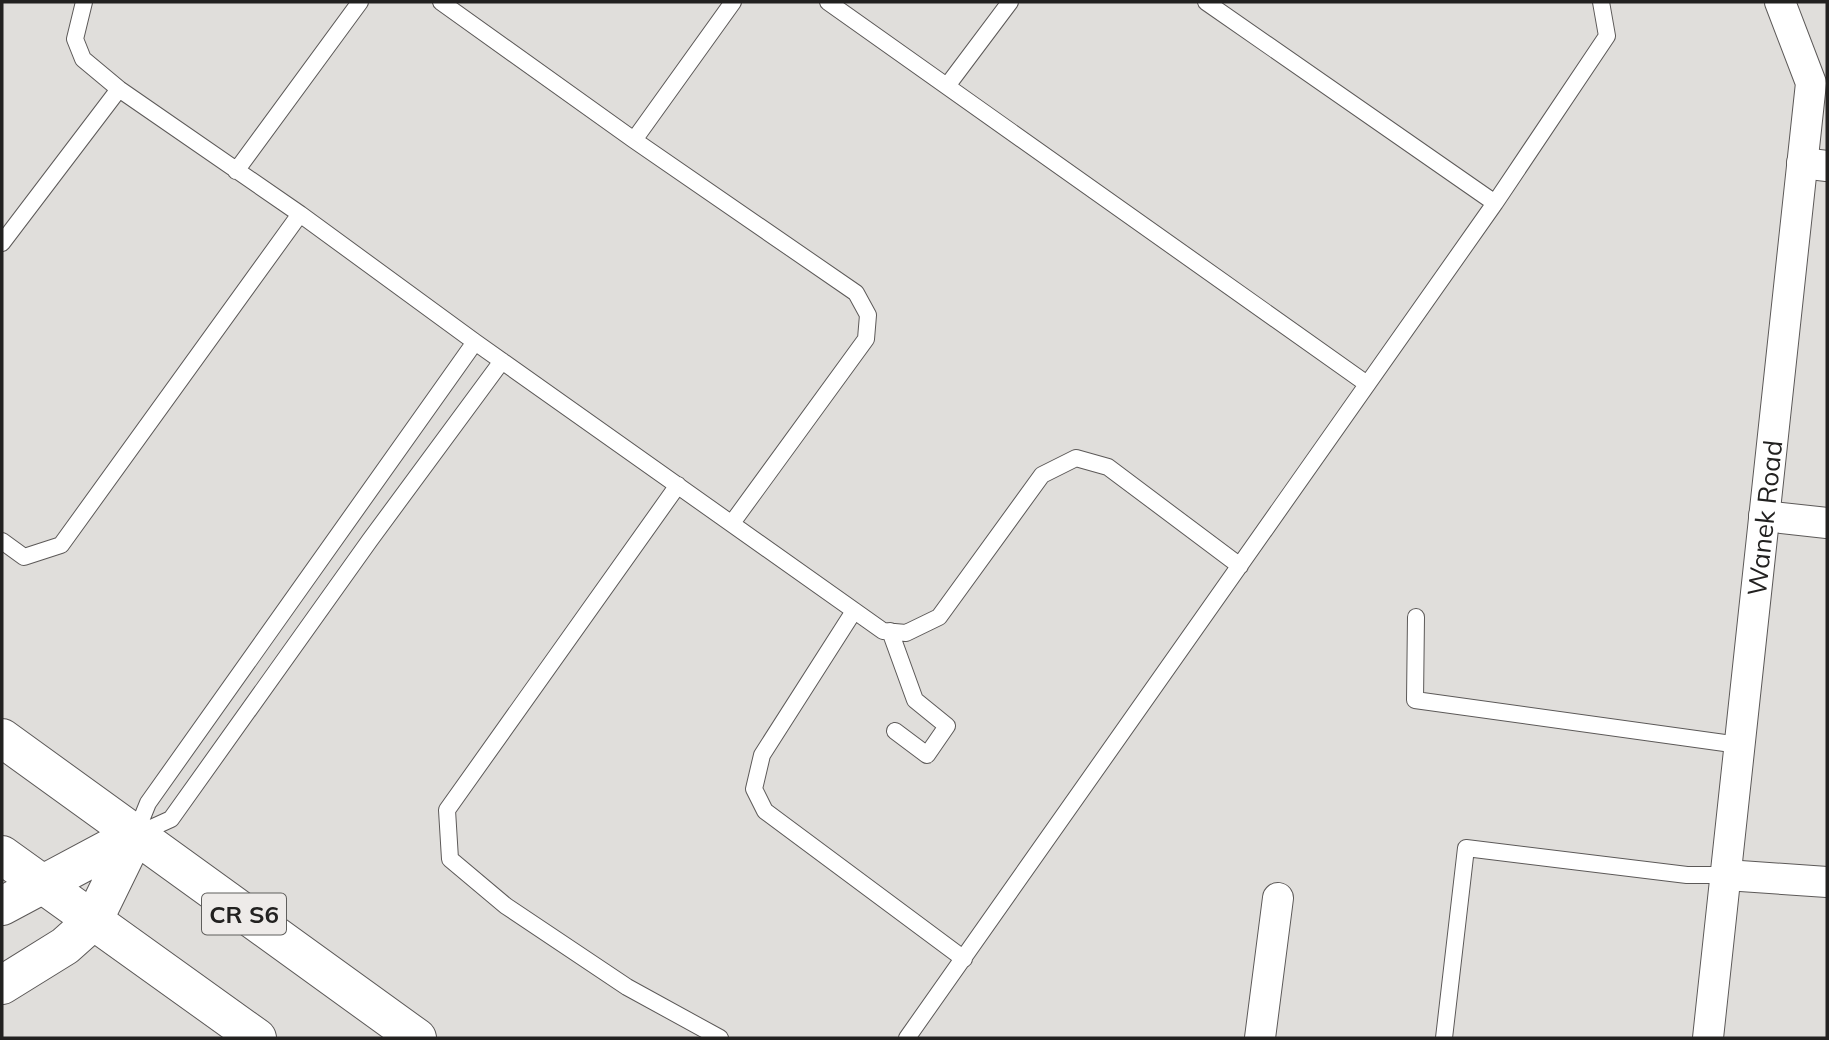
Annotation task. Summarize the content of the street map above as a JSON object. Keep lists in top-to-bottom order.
{
  "streets": {
    "main road": ["CR S6"],
    "street": ["Wanek Road"]
  }
}
